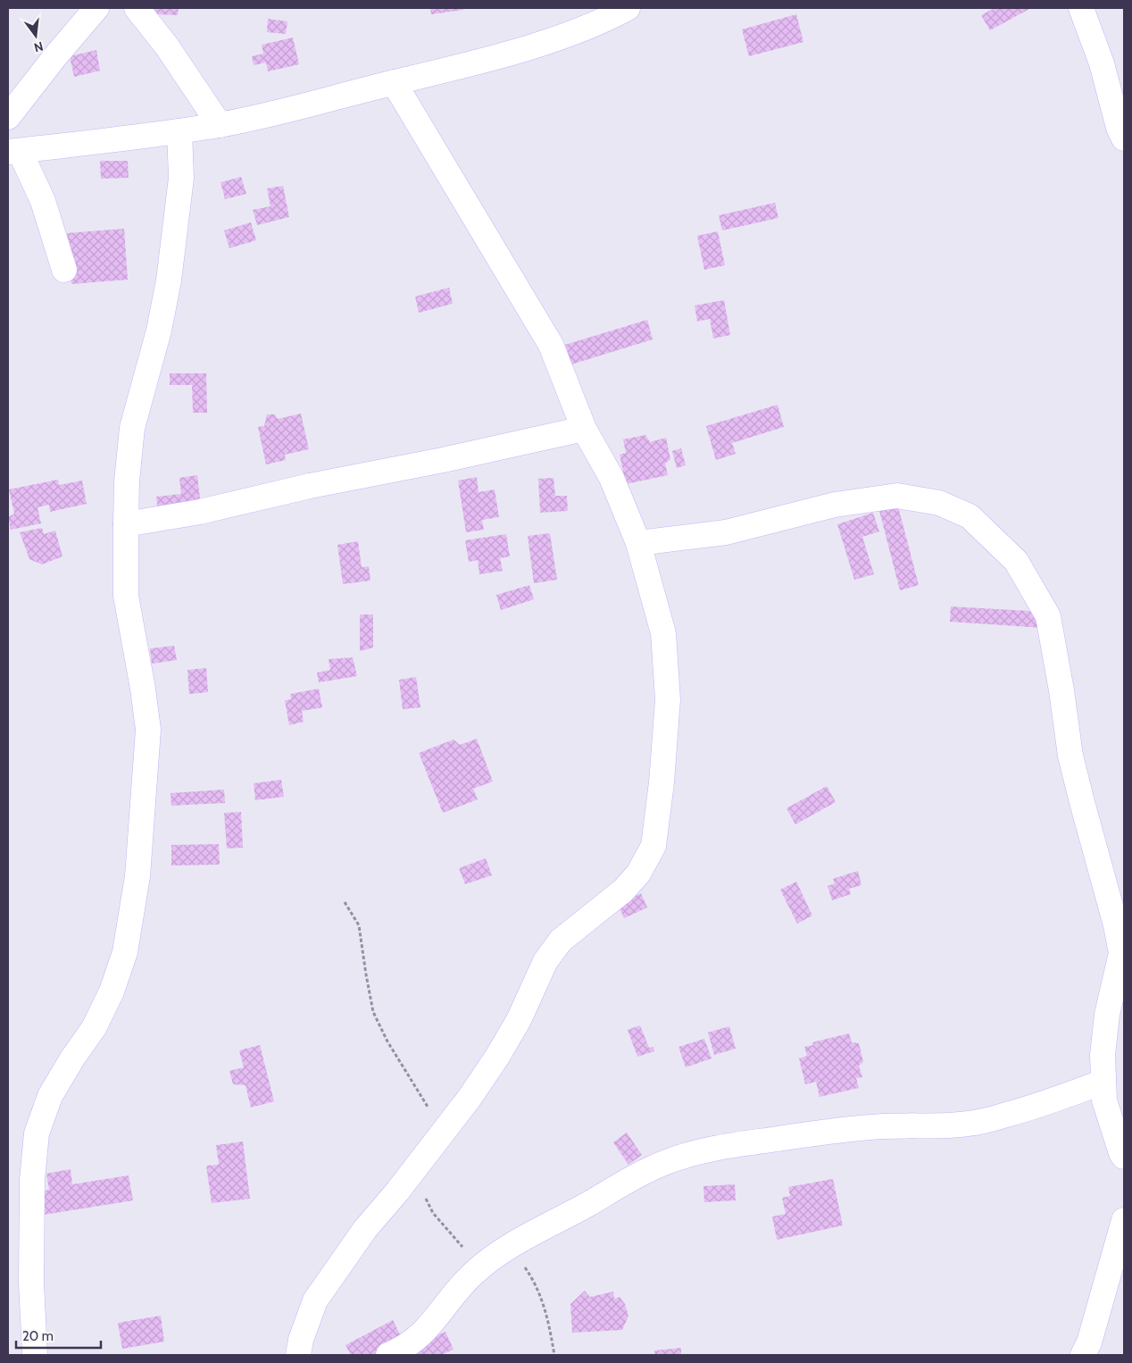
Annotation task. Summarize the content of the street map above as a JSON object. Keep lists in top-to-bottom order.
{
  "scale_bar": "20 m",
  "north": "bottom"
}
